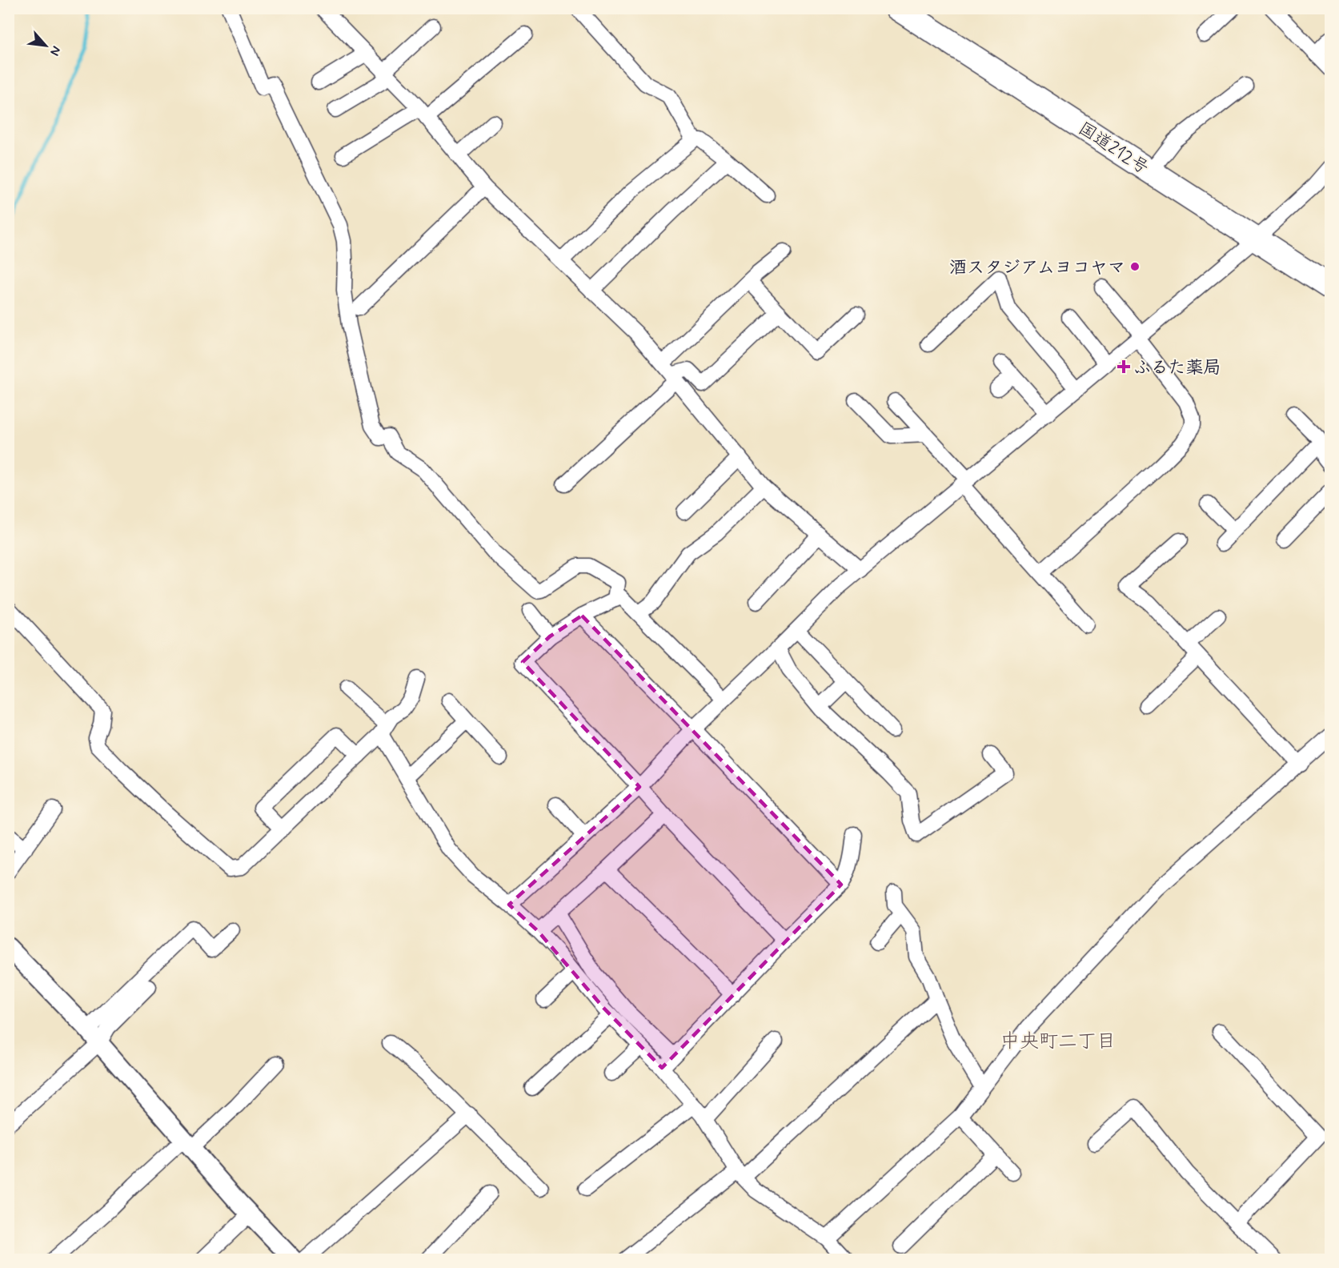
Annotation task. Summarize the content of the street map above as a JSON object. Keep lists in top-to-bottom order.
{
  "streets": {
    "highway": ["国道212号"]
  },
  "districts": ["中央町二丁目"],
  "places": {
    "other": ["酒スタジアムヨコヤマ"],
    "health": ["ふるた薬局"]
  },
  "north": "bottom right"
}
